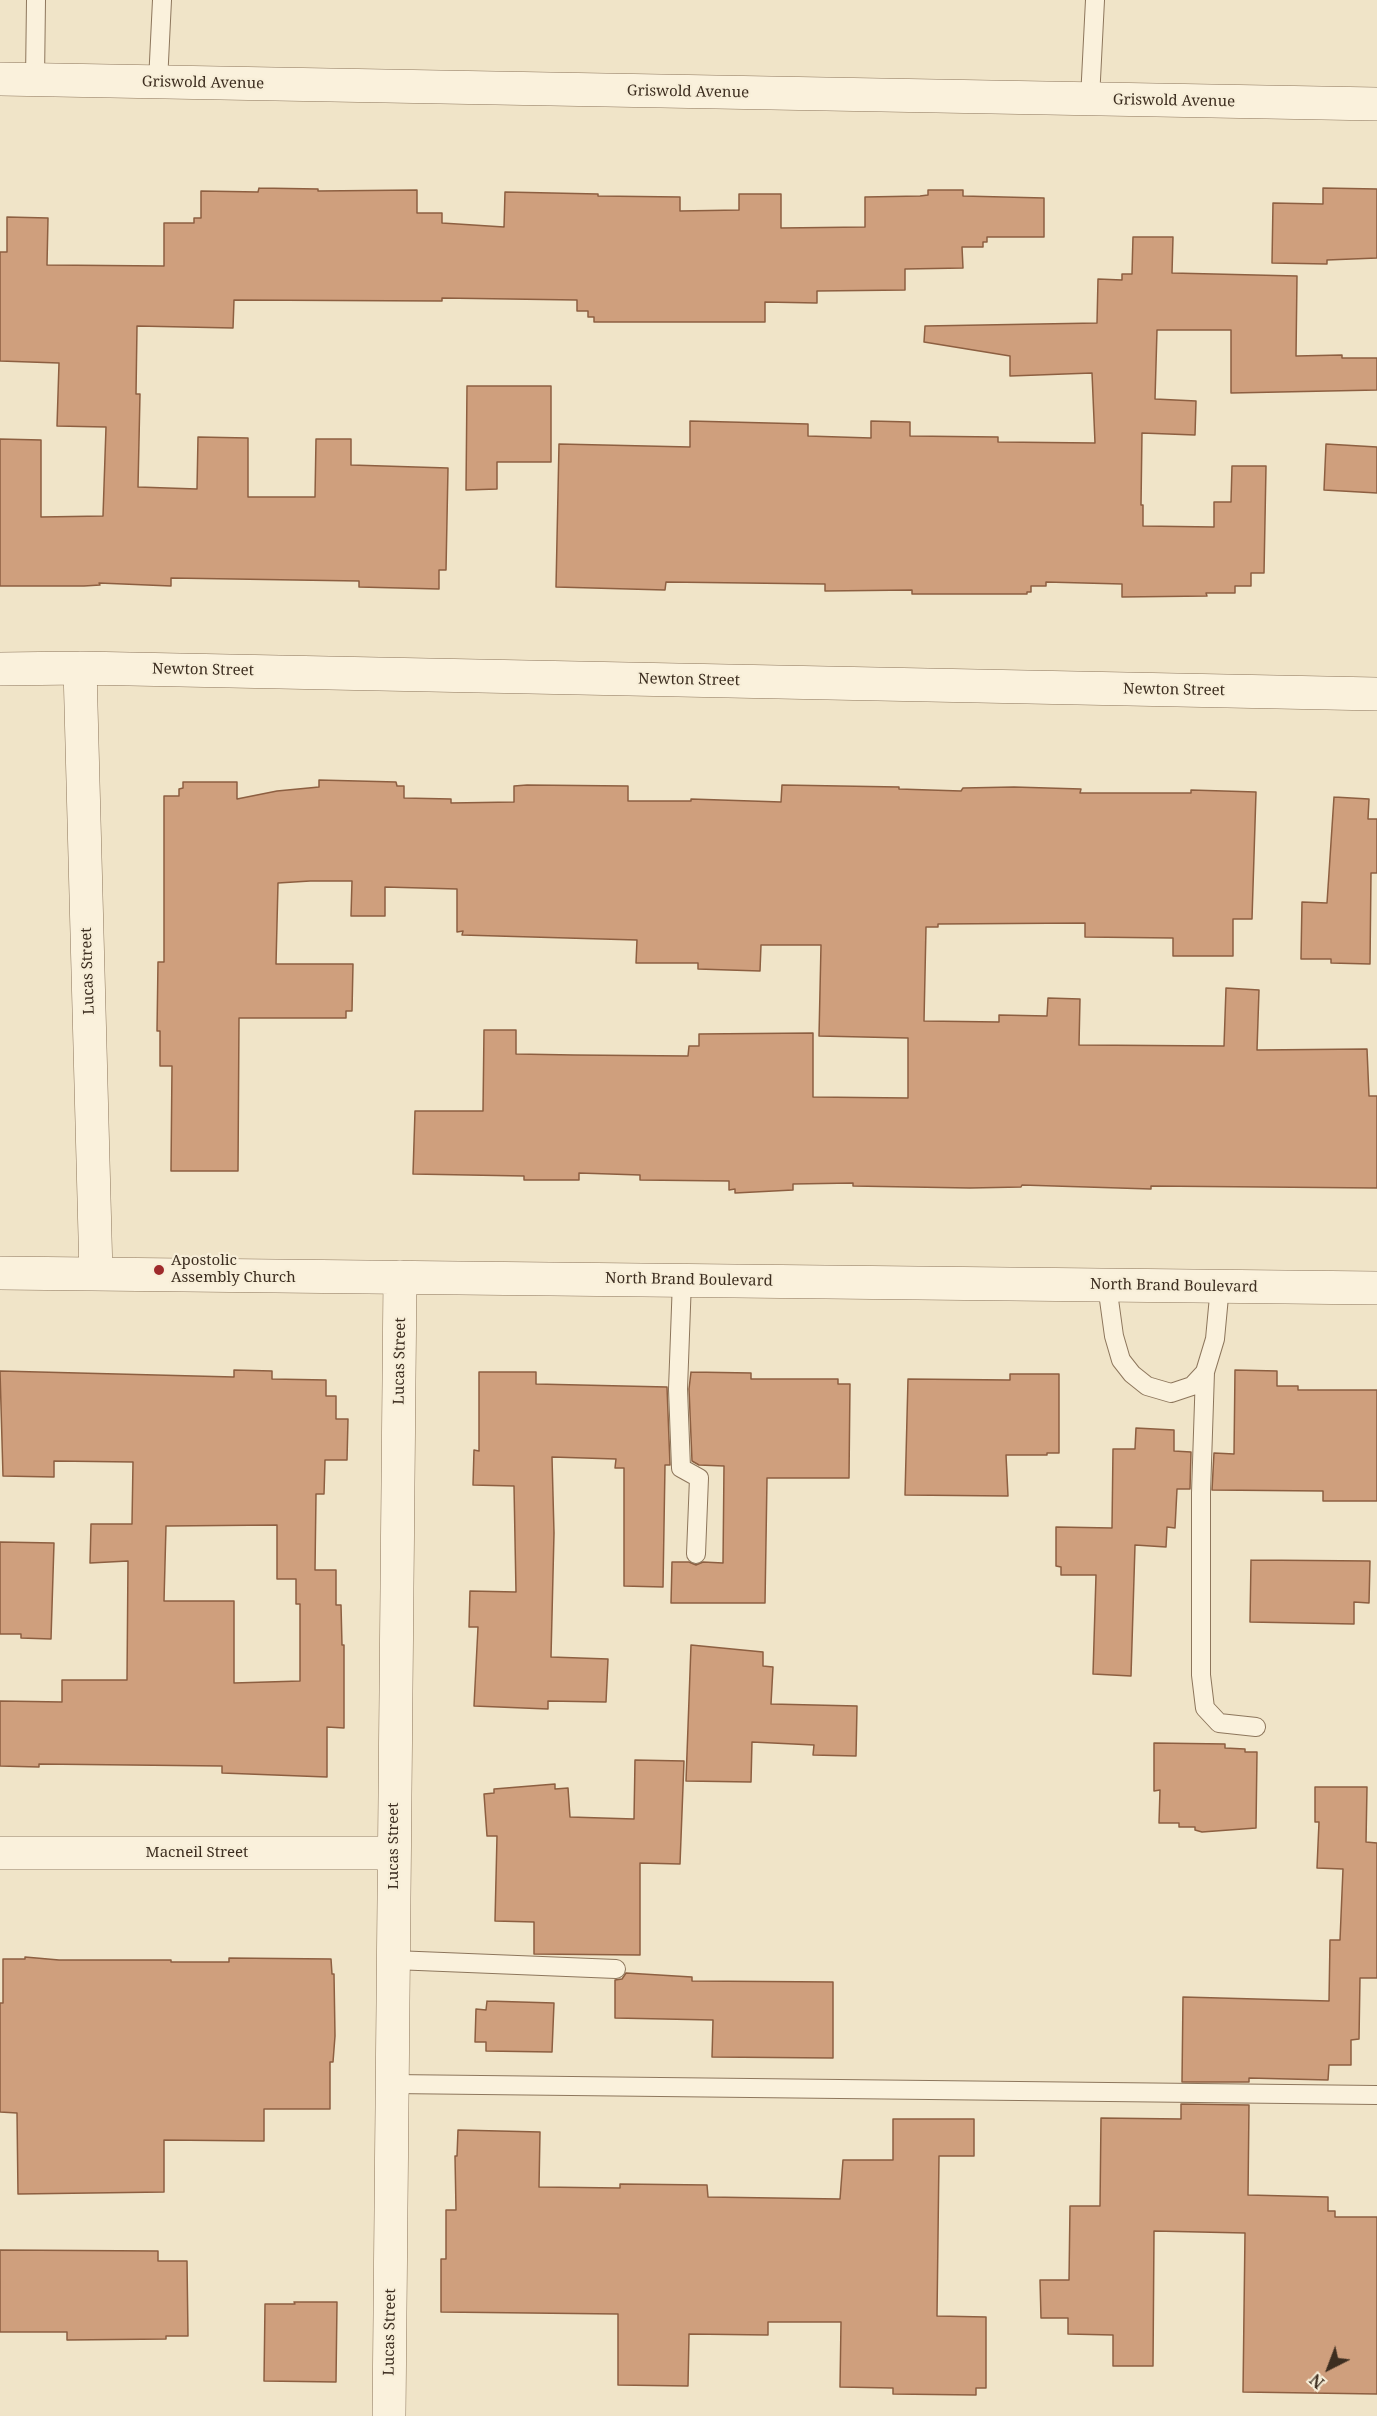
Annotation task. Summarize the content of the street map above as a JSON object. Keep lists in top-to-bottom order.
{
  "streets": {
    "street": [
      "Griswold Avenue",
      "Newton Street",
      "Lucas Street",
      "North Brand Boulevard",
      "Macneil Street"
    ]
  },
  "crossings": [
    ["Newton Street", "Lucas Street"],
    ["Lucas Street", "North Brand Boulevard"],
    ["Lucas Street", "Macneil Street"]
  ],
  "places": ["Apostolic Assembly Church"],
  "north": "bottom left"
}
